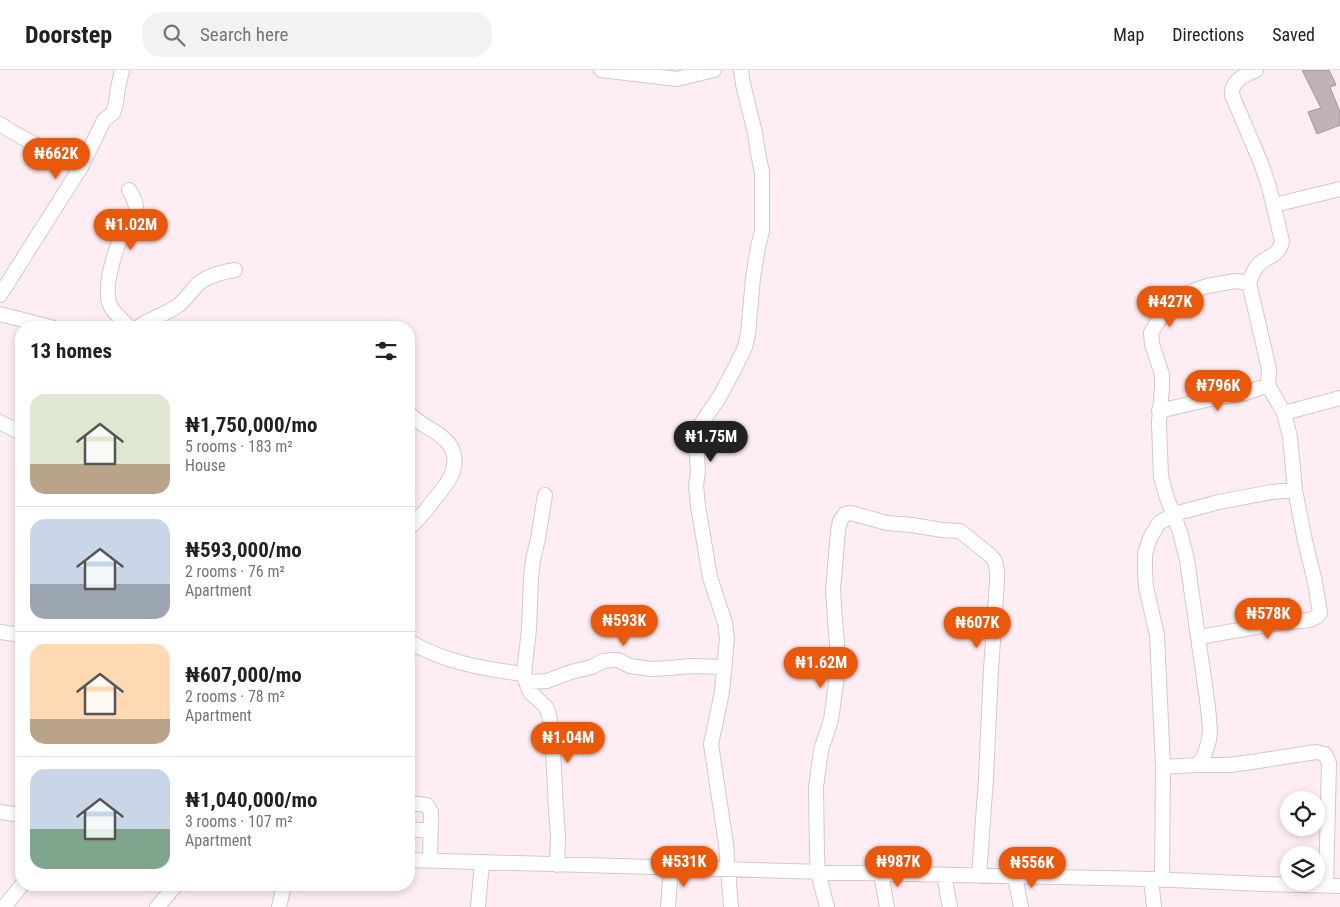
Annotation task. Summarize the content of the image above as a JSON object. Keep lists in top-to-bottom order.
{
  "page": {
    "header": "Doorstep",
    "search": "Search here",
    "nav": ["Map", "Directions", "Saved"],
    "price": [
      "₦662K",
      "₦1.02M",
      "₦427K",
      "₦796K",
      "₦1.75M",
      "₦578K",
      "₦593K",
      "₦607K",
      "₦1.62M",
      "₦1.04M",
      "₦531K",
      "₦987K",
      "₦556K"
    ],
    "heading": "13 homes",
    "list": [
      {
        "name": "₦1,750,000/mo",
        "note": "5 rooms · 183 m² · House"
      },
      {
        "name": "₦593,000/mo",
        "note": "2 rooms · 76 m² · Apartment"
      },
      {
        "name": "₦607,000/mo",
        "note": "2 rooms · 78 m² · Apartment"
      },
      {
        "name": "₦1,040,000/mo",
        "note": "3 rooms · 107 m² · Apartment"
      }
    ]
  }
}
